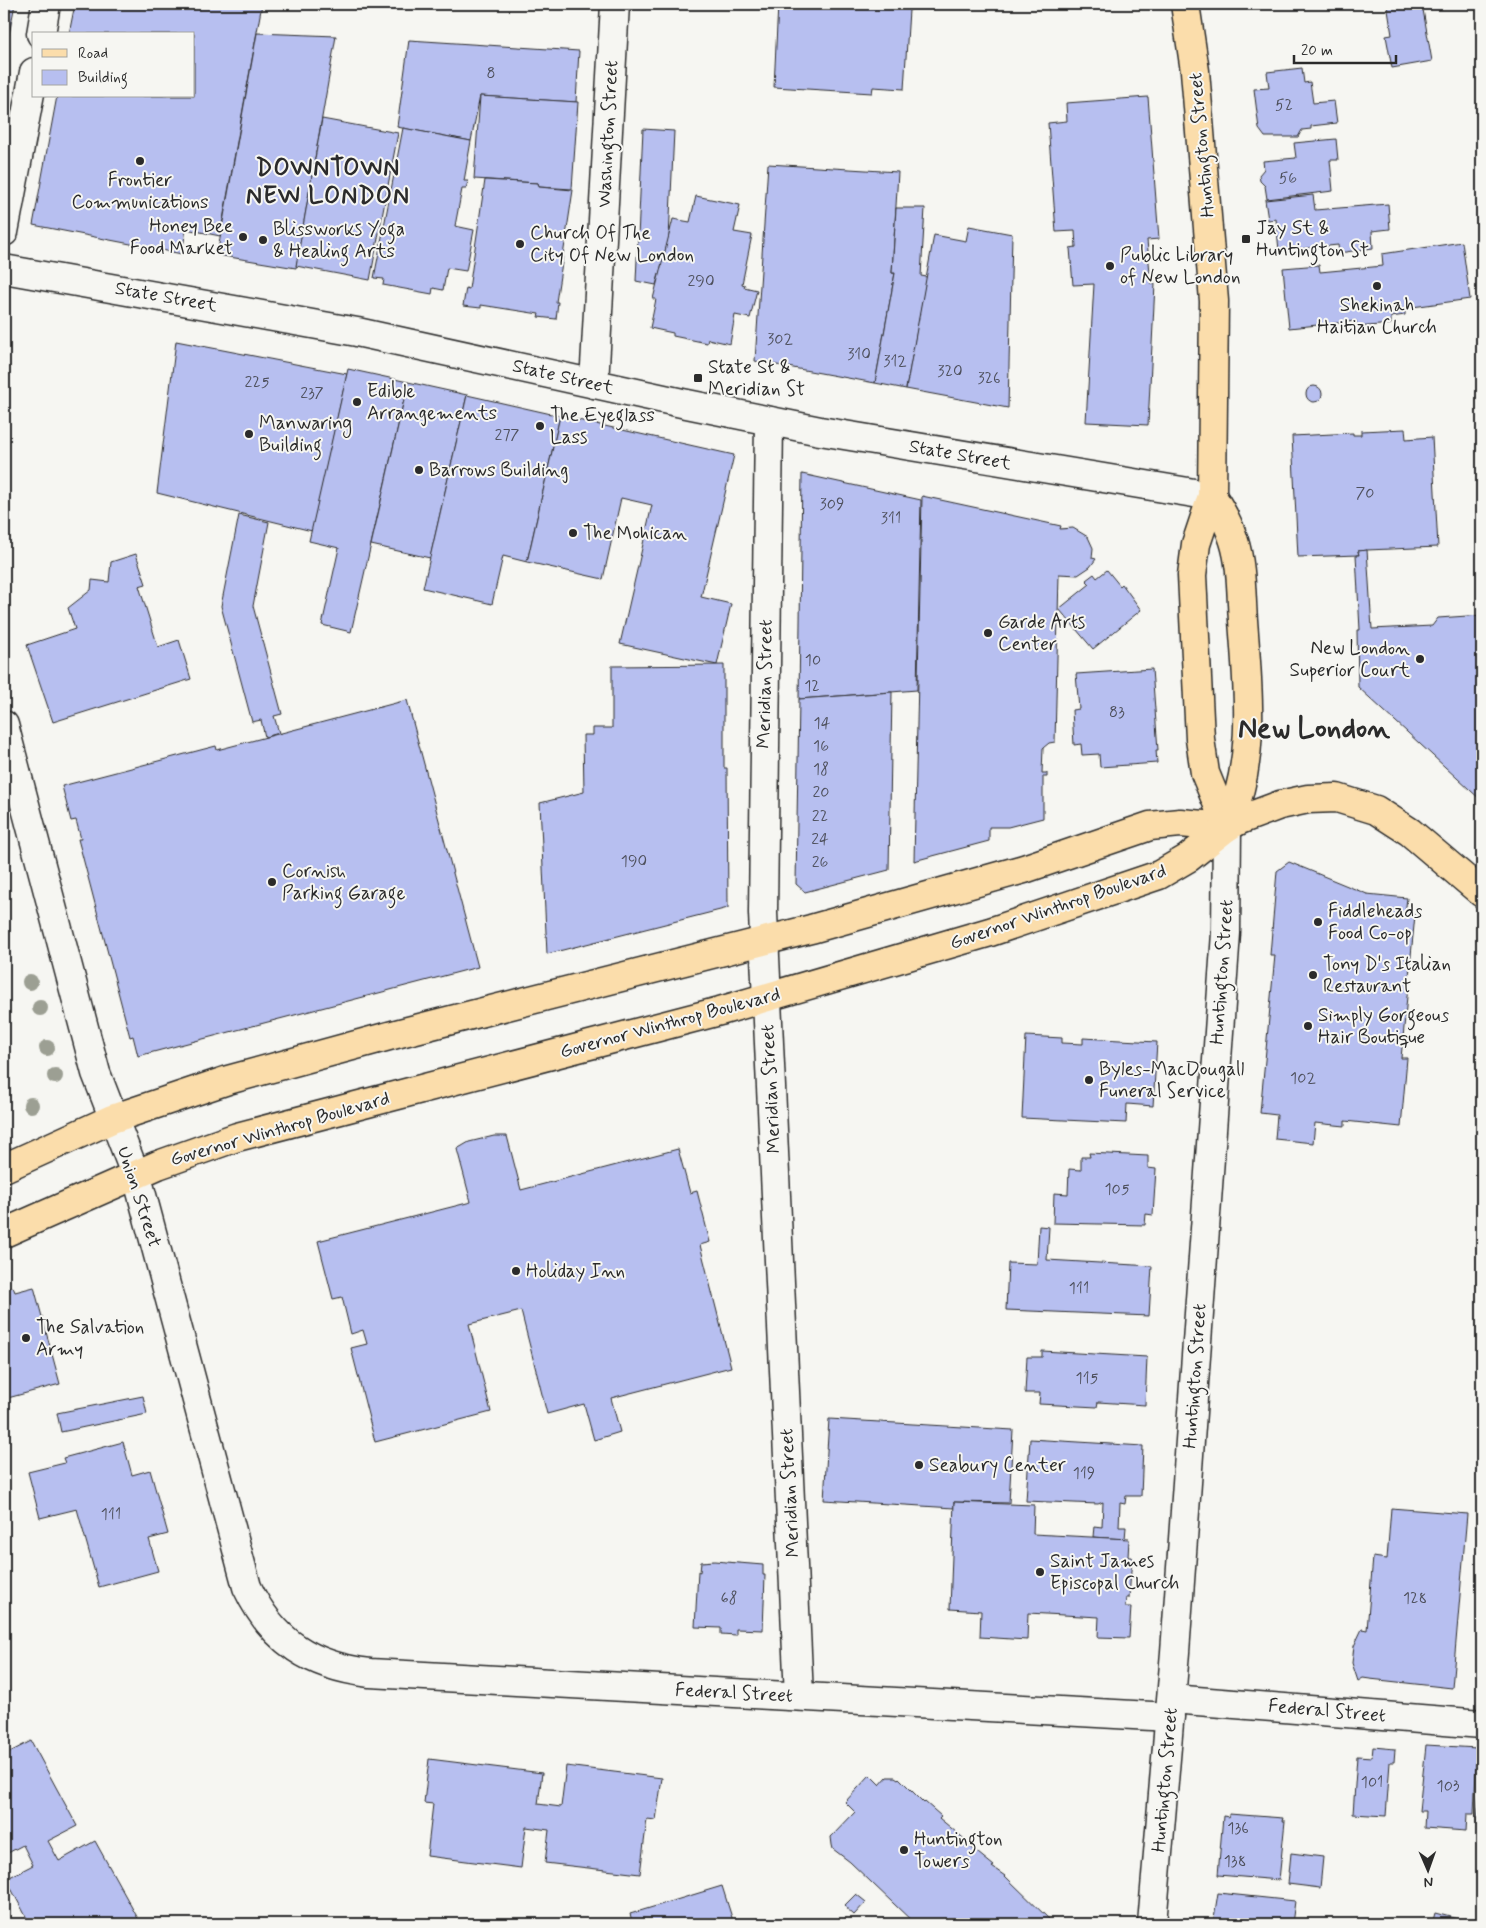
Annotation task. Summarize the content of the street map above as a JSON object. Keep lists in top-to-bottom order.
{
  "streets": {
    "main road": ["Huntington Street", "Governor Winthrop Boulevard"],
    "street": [
      "Washington Street",
      "State Street",
      "Meridian Street",
      "Union Street",
      "Federal Street"
    ]
  },
  "crossings": [
    ["Washington Street", "State Street"],
    ["Huntington Street", "State Street"],
    ["Huntington Street", "Governor Winthrop Boulevard"],
    ["Huntington Street", "Federal Street"],
    ["State Street", "Meridian Street"],
    ["Meridian Street", "Governor Winthrop Boulevard"],
    ["Meridian Street", "Federal Street"],
    ["Governor Winthrop Boulevard", "Union Street"],
    ["Union Street", "Federal Street"]
  ],
  "districts": ["DOWNTOWN NEW LONDON", "New London"],
  "places": {
    "other": [
      "Frontier Communications",
      "Honey Bee Food Market",
      "Blissworks Yoga & Healing Arts",
      "Church Of The City Of New London",
      "Public Library of New London",
      "Shekinah Haitian Church",
      "Edible Arrangements",
      "The Eyeglass Lass",
      "Manwaring Building",
      "Barrows Building",
      "The Mohican",
      "Garde Arts Center",
      "New London Superior Court",
      "Cornish Parking Garage",
      "Fiddleheads Food Co-op",
      "Tony D's Italian Restaurant",
      "Simply Gorgeous Hair Boutique",
      "Byles-MacDougall Funeral Service",
      "Holiday Inn",
      "The Salvation Army",
      "Seabury Center",
      "Saint James Episcopal Church",
      "Huntington Towers"
    ],
    "transit": ["Jay St & Huntington St", "State St & Meridian St"]
  },
  "house_numbers": [
    "8",
    "52",
    "56",
    "290",
    "302",
    "310",
    "312",
    "320",
    "326",
    "225",
    "237",
    "277",
    "70",
    "309",
    "311",
    "10",
    "12",
    "83",
    "14",
    "16",
    "18",
    "20",
    "22",
    "24",
    "190",
    "26",
    "102",
    "105",
    "111",
    "115",
    "119",
    "111",
    "68",
    "128",
    "101",
    "103",
    "136",
    "138"
  ],
  "legend": ["Road", "Building"],
  "scale_bar": "20 m",
  "north": "bottom"
}
